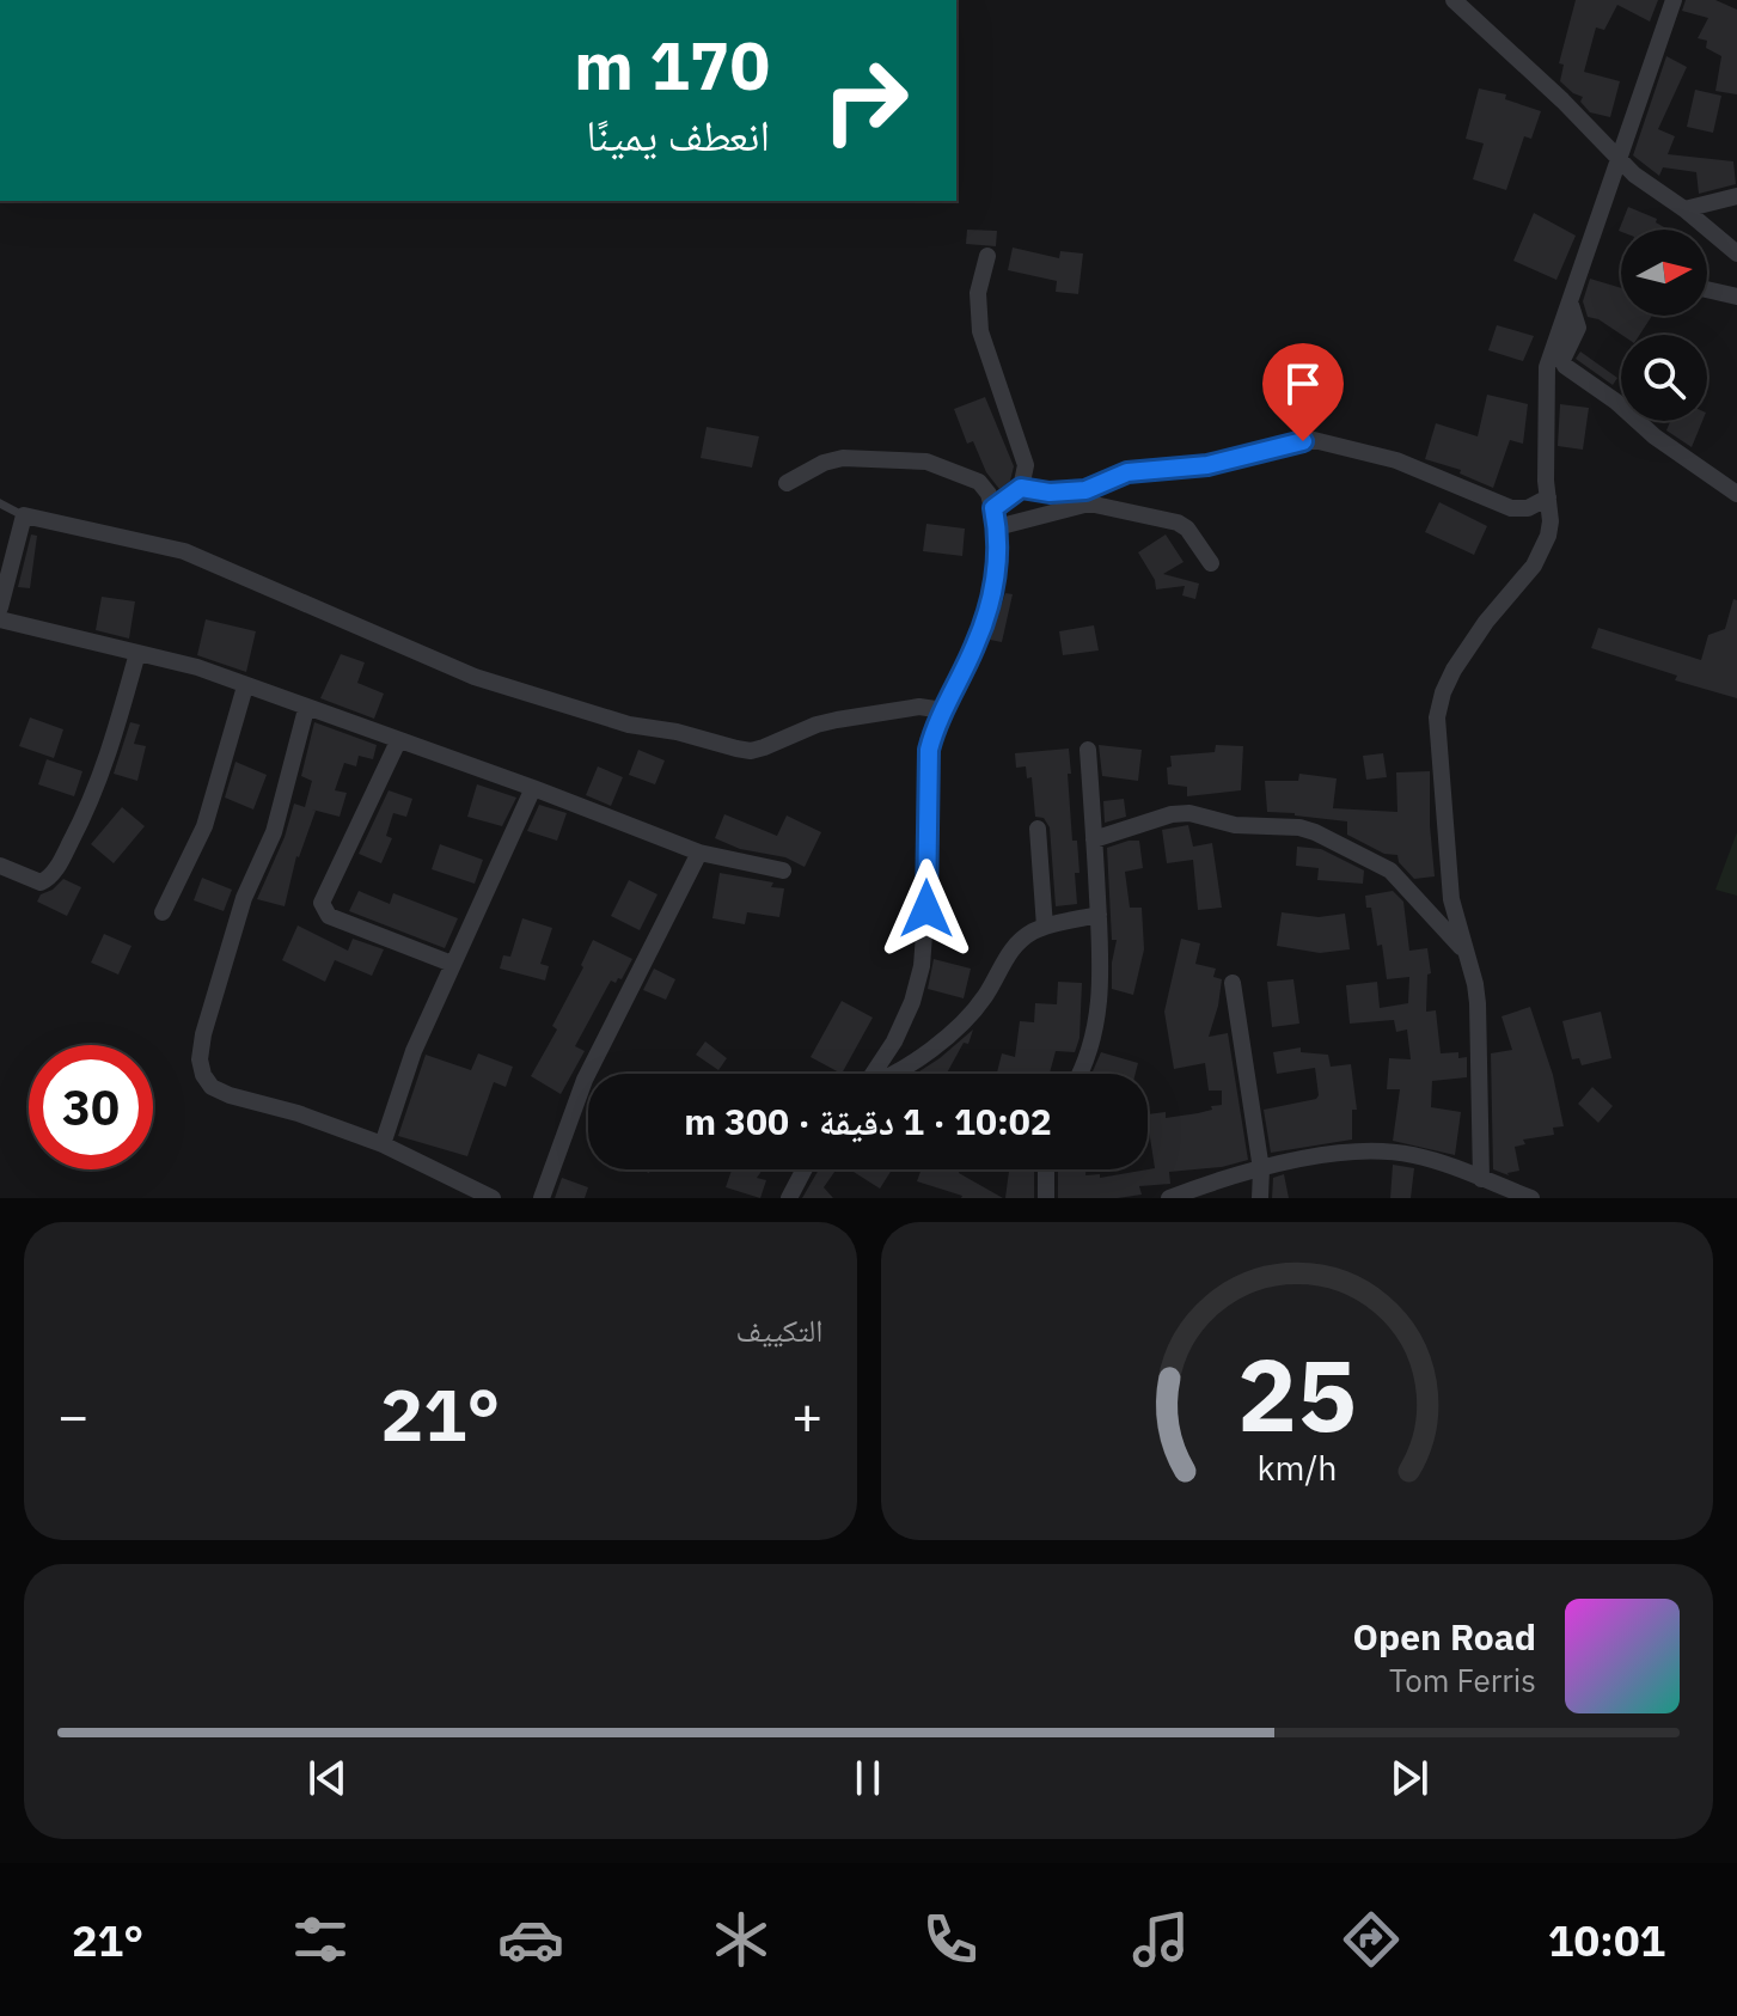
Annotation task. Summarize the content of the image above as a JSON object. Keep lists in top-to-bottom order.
{
  "north": "right",
  "page": {
    "turn": ["170 m", "انعطف يمينًا"],
    "limit": "30",
    "trip": "10:02 · 1 دقيقة · 300 m",
    "tile": "التكييف",
    "heat": ["−", "21°", "+"],
    "song": ["Open Road", "Tom Ferris"],
    "tabs": ["10:01", "21°"],
    "gauge": ["25", "km/h"]
  }
}
